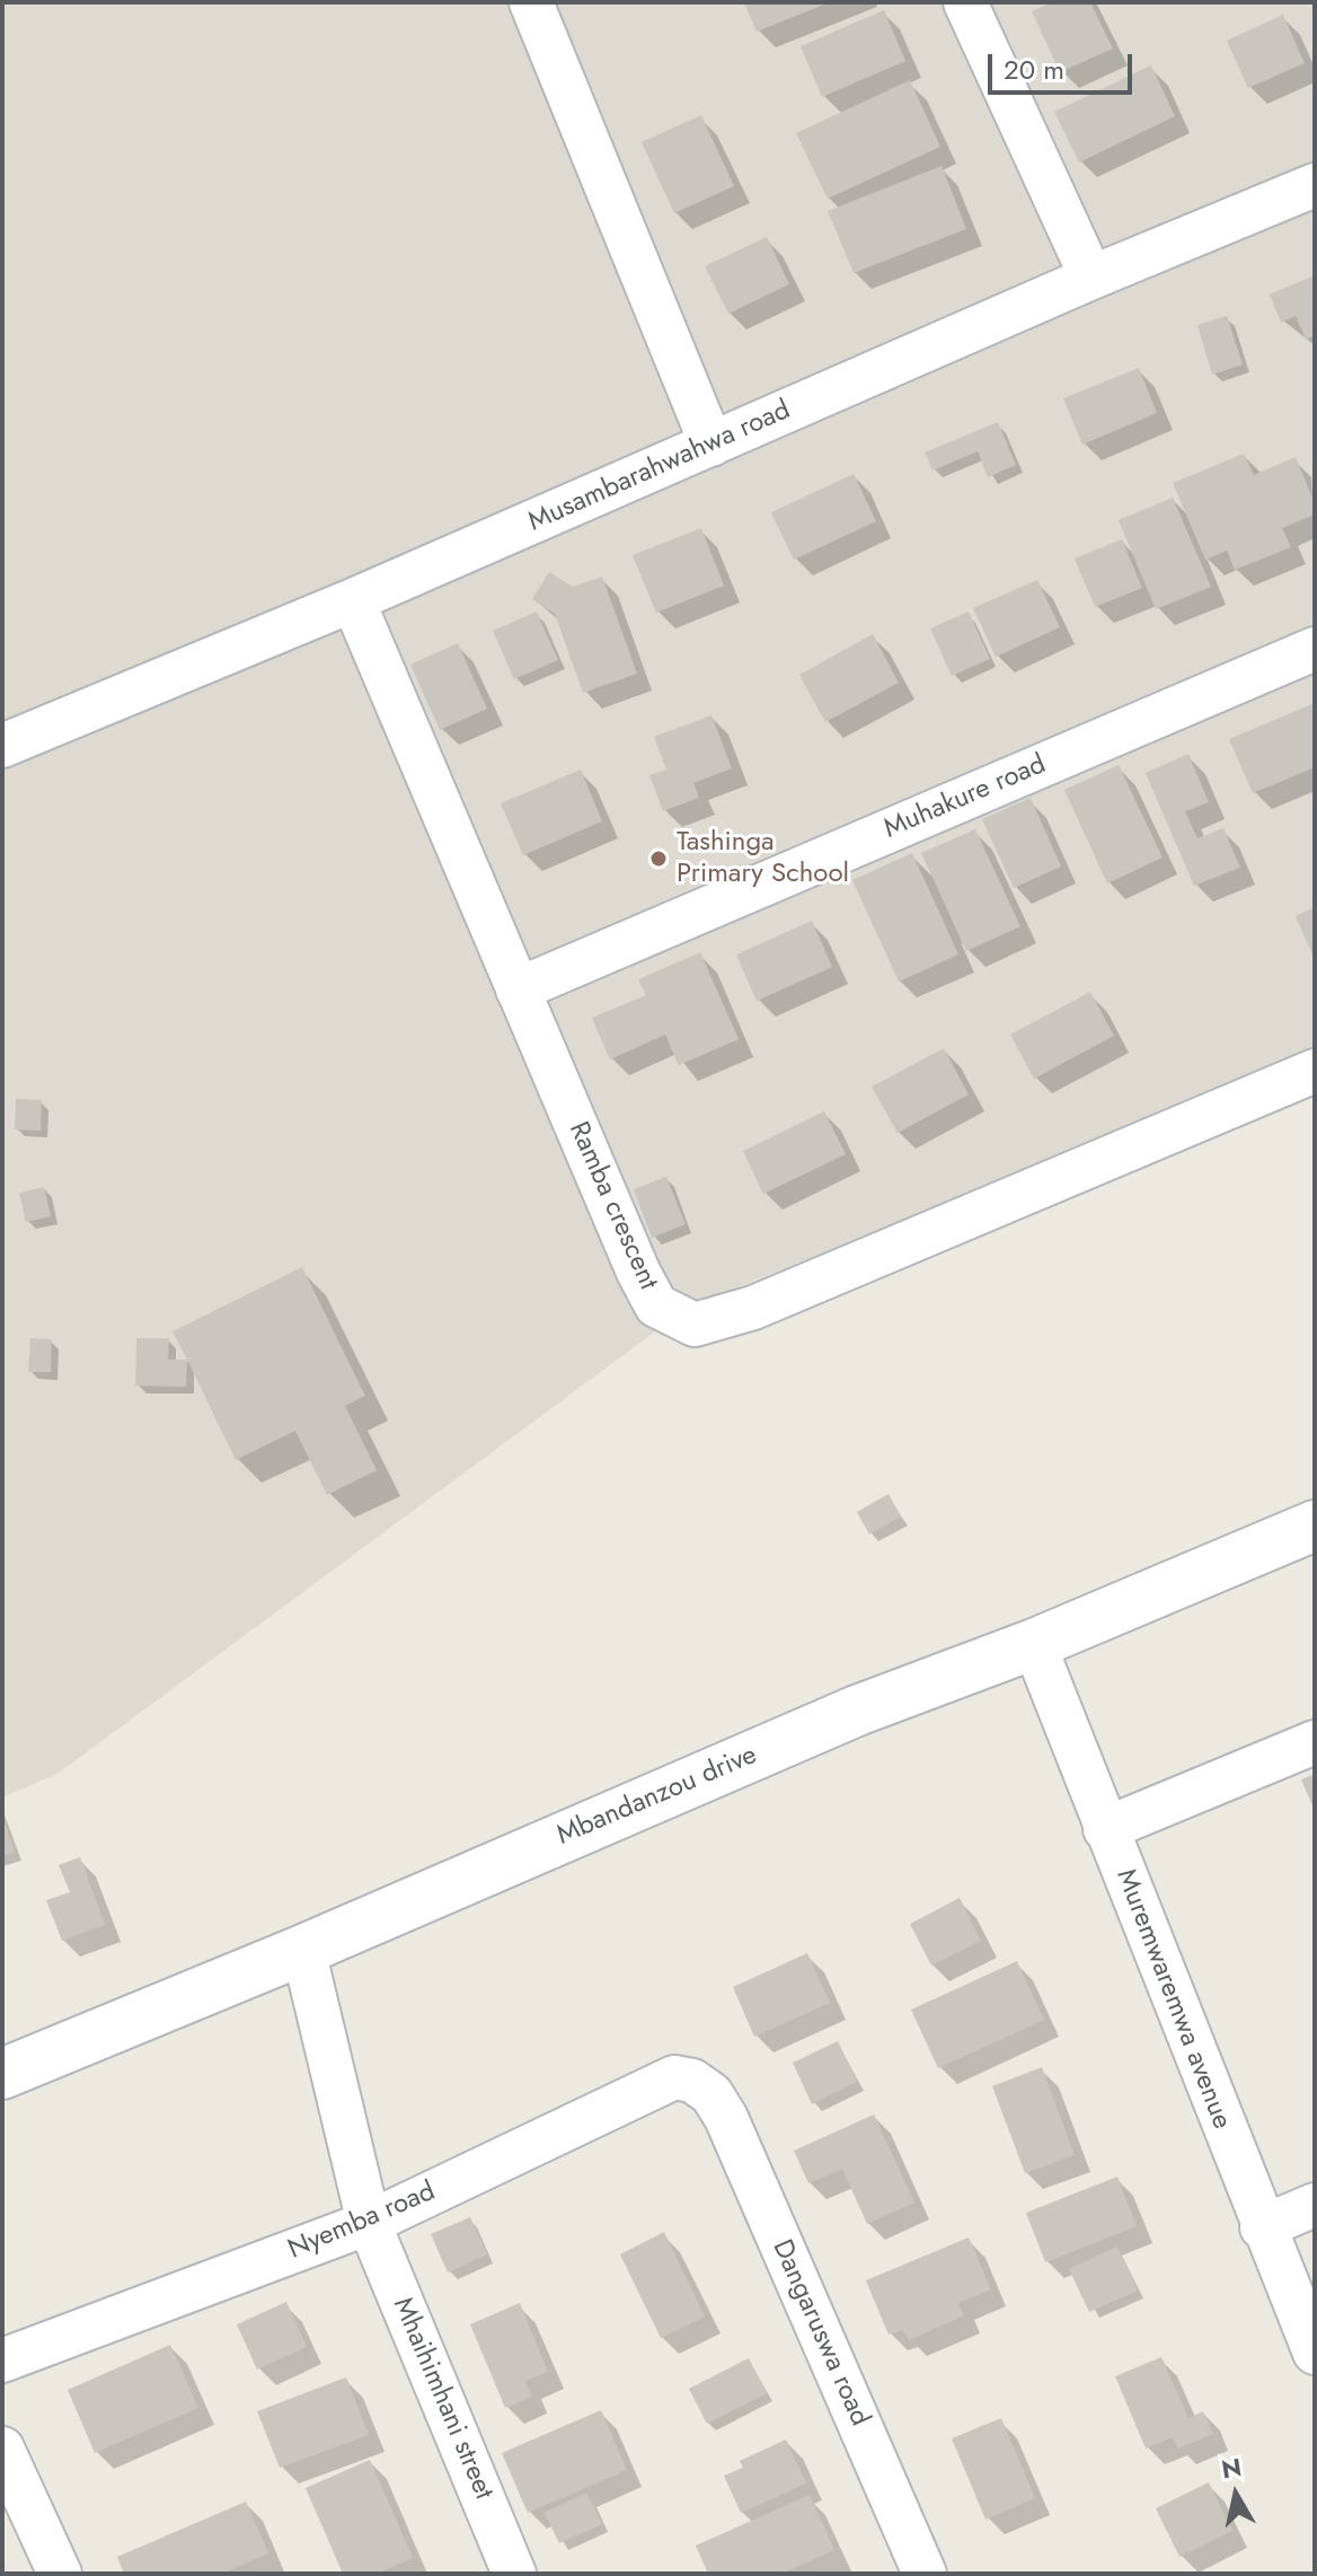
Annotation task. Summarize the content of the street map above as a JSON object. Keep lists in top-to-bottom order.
{
  "streets": {
    "street": [
      "Musambarahwahwa road",
      "Muhakure road",
      "Ramba crescent",
      "Mbandanzou drive",
      "Muremwaremwa avenue",
      "Nyemba road",
      "Dangaruswa road",
      "Mhaihimhani street"
    ]
  },
  "crossings": [
    ["Musambarahwahwa road", "Ramba crescent"],
    ["Muhakure road", "Ramba crescent"],
    ["Mbandanzou drive", "Muremwaremwa avenue"],
    ["Mbandanzou drive", "Mhaihimhani street"],
    ["Nyemba road", "Dangaruswa road"],
    ["Nyemba road", "Mhaihimhani street"]
  ],
  "places": ["Tashinga Primary School"],
  "scale_bar": "20 m",
  "north": "top"
}
